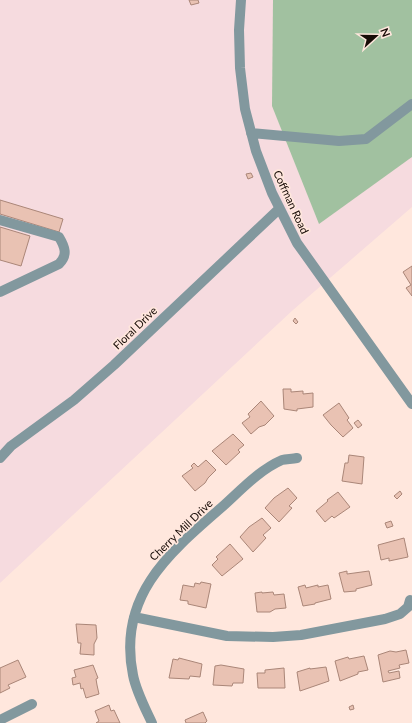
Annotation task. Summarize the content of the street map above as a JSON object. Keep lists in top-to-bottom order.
{
  "streets": {
    "street": ["Coffman Road", "Floral Drive", "Cherry Mill Drive"]
  },
  "crossings": [
    ["Coffman Road", "Floral Drive"]
  ],
  "north": "right"
}
